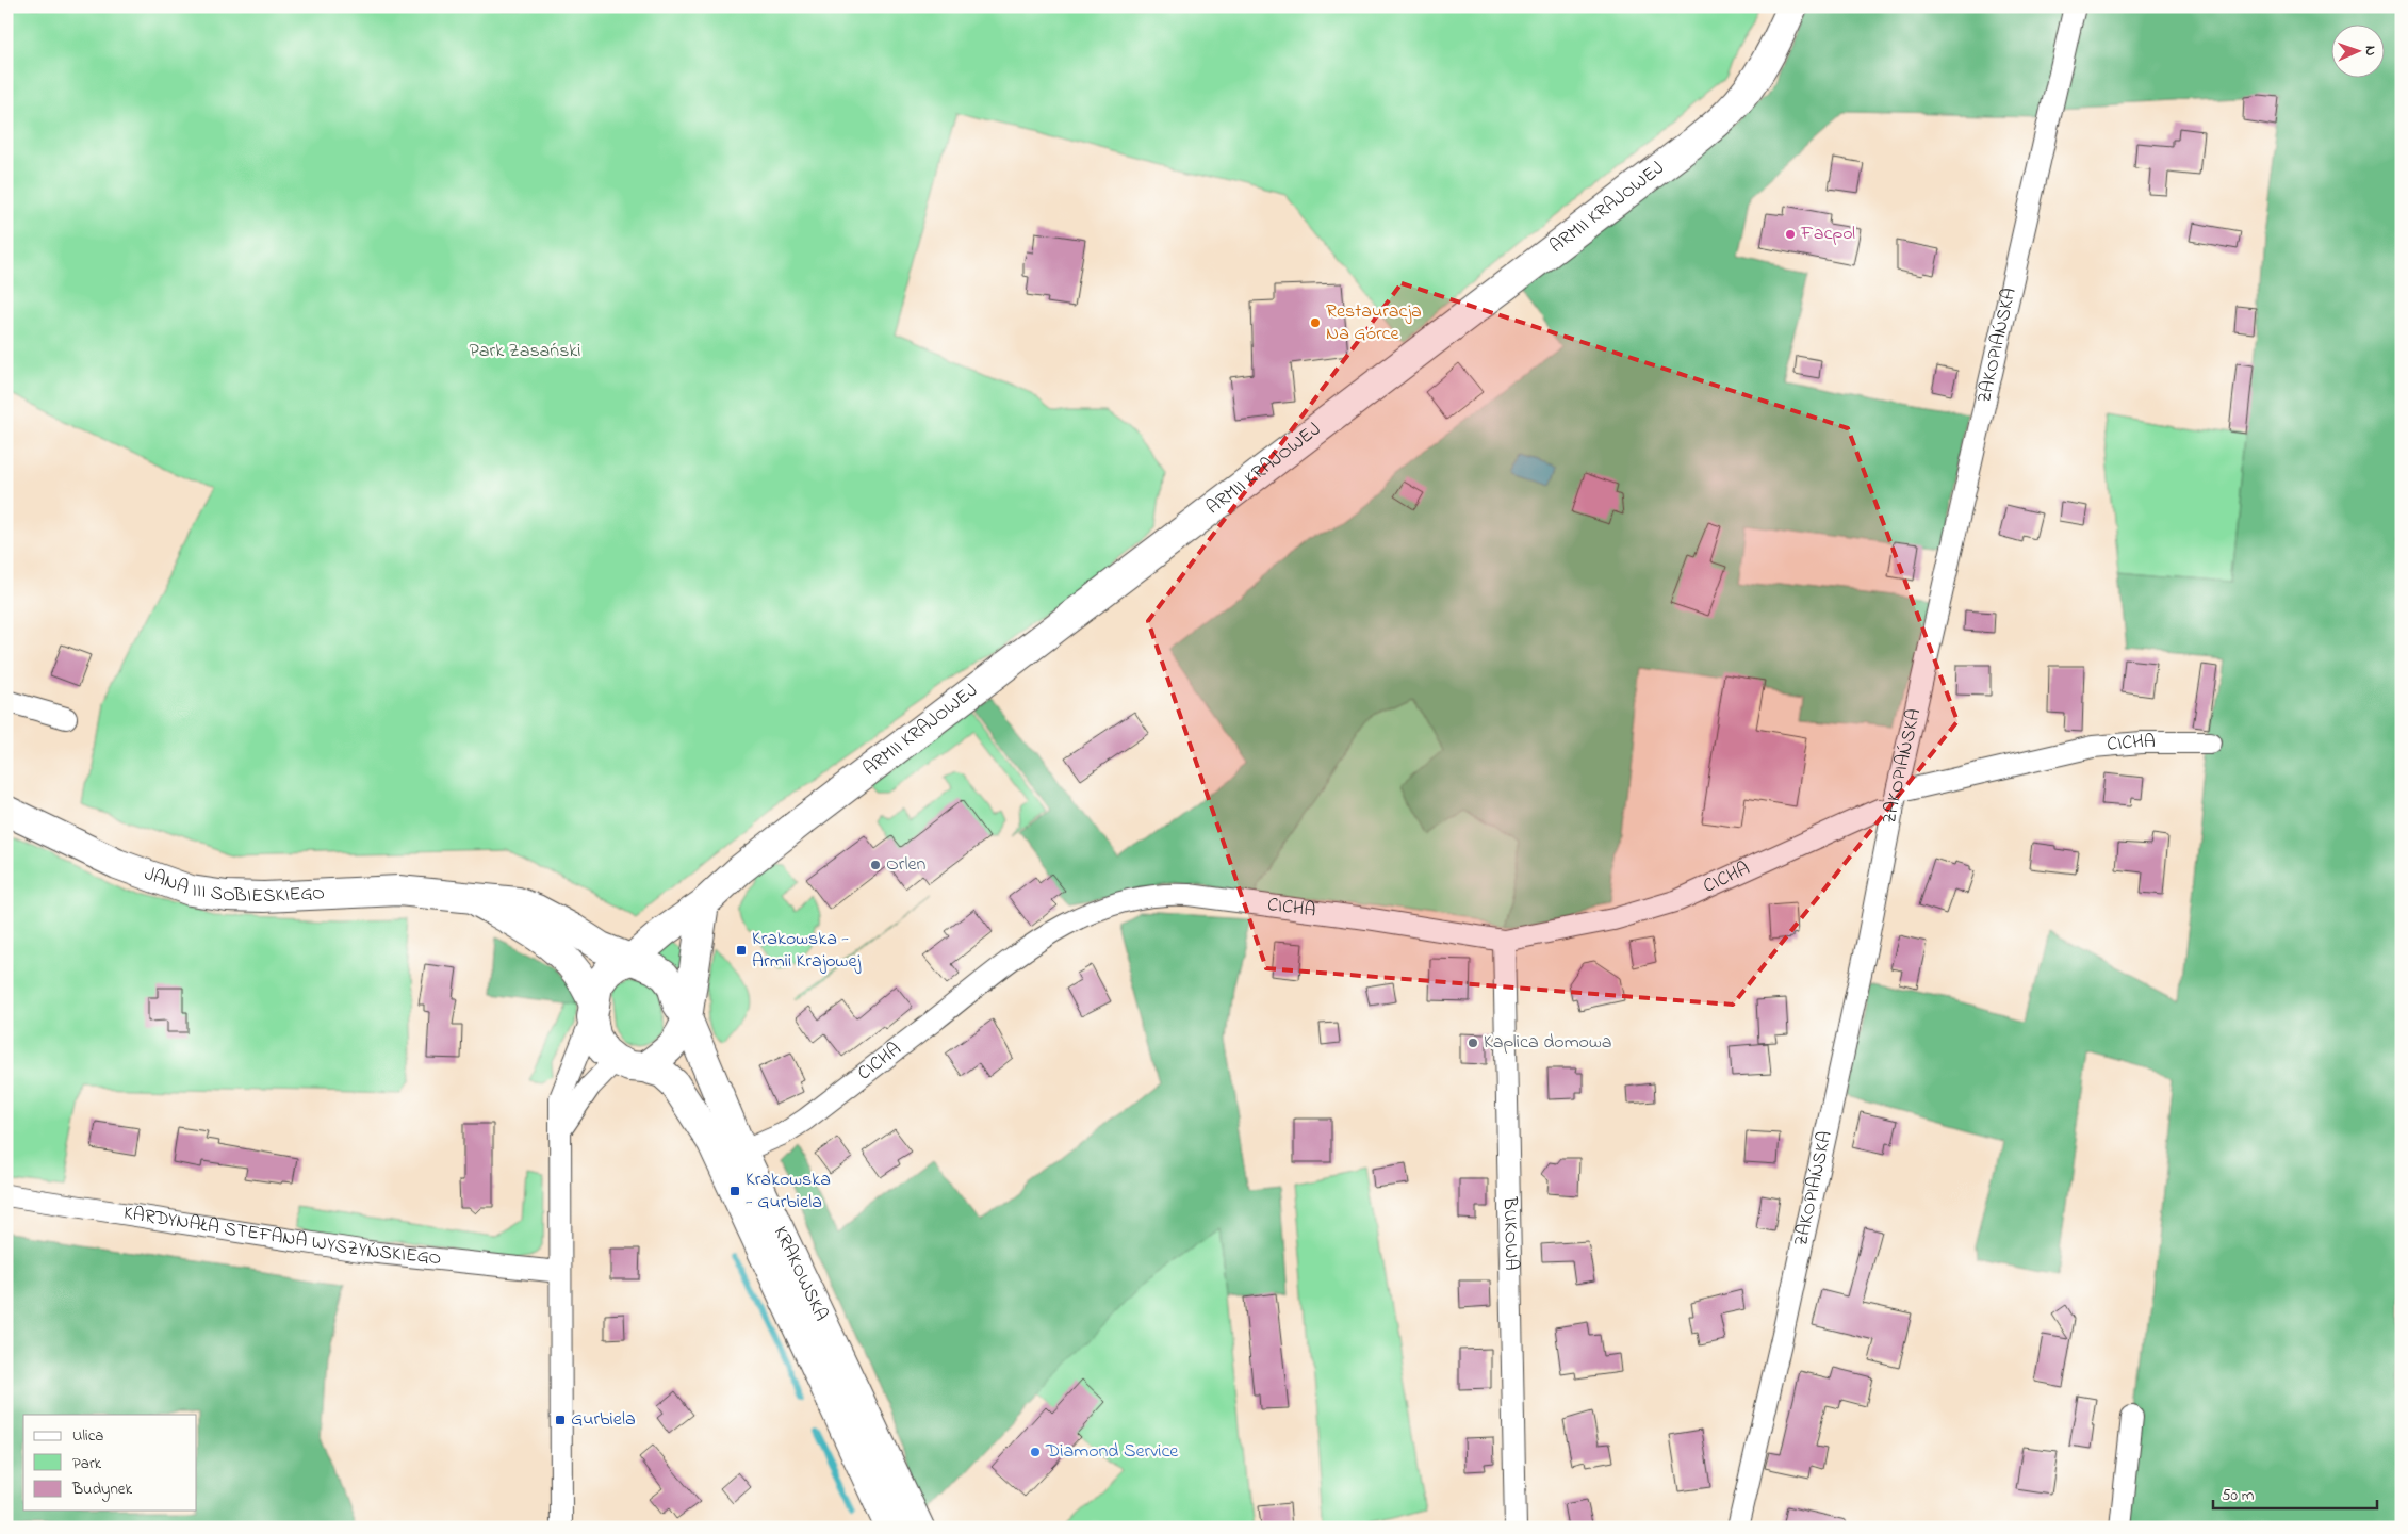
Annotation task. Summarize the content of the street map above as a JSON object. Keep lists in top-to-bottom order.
{
  "streets": {
    "main road": ["ARMII KRAJOWEJ", "JANA III SOBIESKIEGO", "KRAKOWSKA"],
    "street": [
      "ZAKOPIAŃSKA",
      "CICHA",
      "BUKOWA",
      "KARDYNAŁA STEFANA WYSZYŃSKIEGO"
    ]
  },
  "crossings": [
    ["ARMII KRAJOWEJ", "JANA III SOBIESKIEGO"],
    ["ARMII KRAJOWEJ", "KRAKOWSKA"],
    ["ZAKOPIAŃSKA", "CICHA"],
    ["CICHA", "BUKOWA"],
    ["CICHA", "KRAKOWSKA"],
    ["JANA III SOBIESKIEGO", "KRAKOWSKA"]
  ],
  "parks": ["Park Zasański"],
  "places": {
    "other": [
      "Facpol",
      "Restauracja Na Górce",
      "Orlen",
      "Kaplica domowa",
      "Diamond Service"
    ],
    "transit": ["Krakowska - Armii Krajowej", "Krakowska - Gurbiela", "Gurbiela"]
  },
  "legend": ["Ulica", "Park", "Budynek"],
  "scale_bar": "50 m",
  "north": "right"
}
